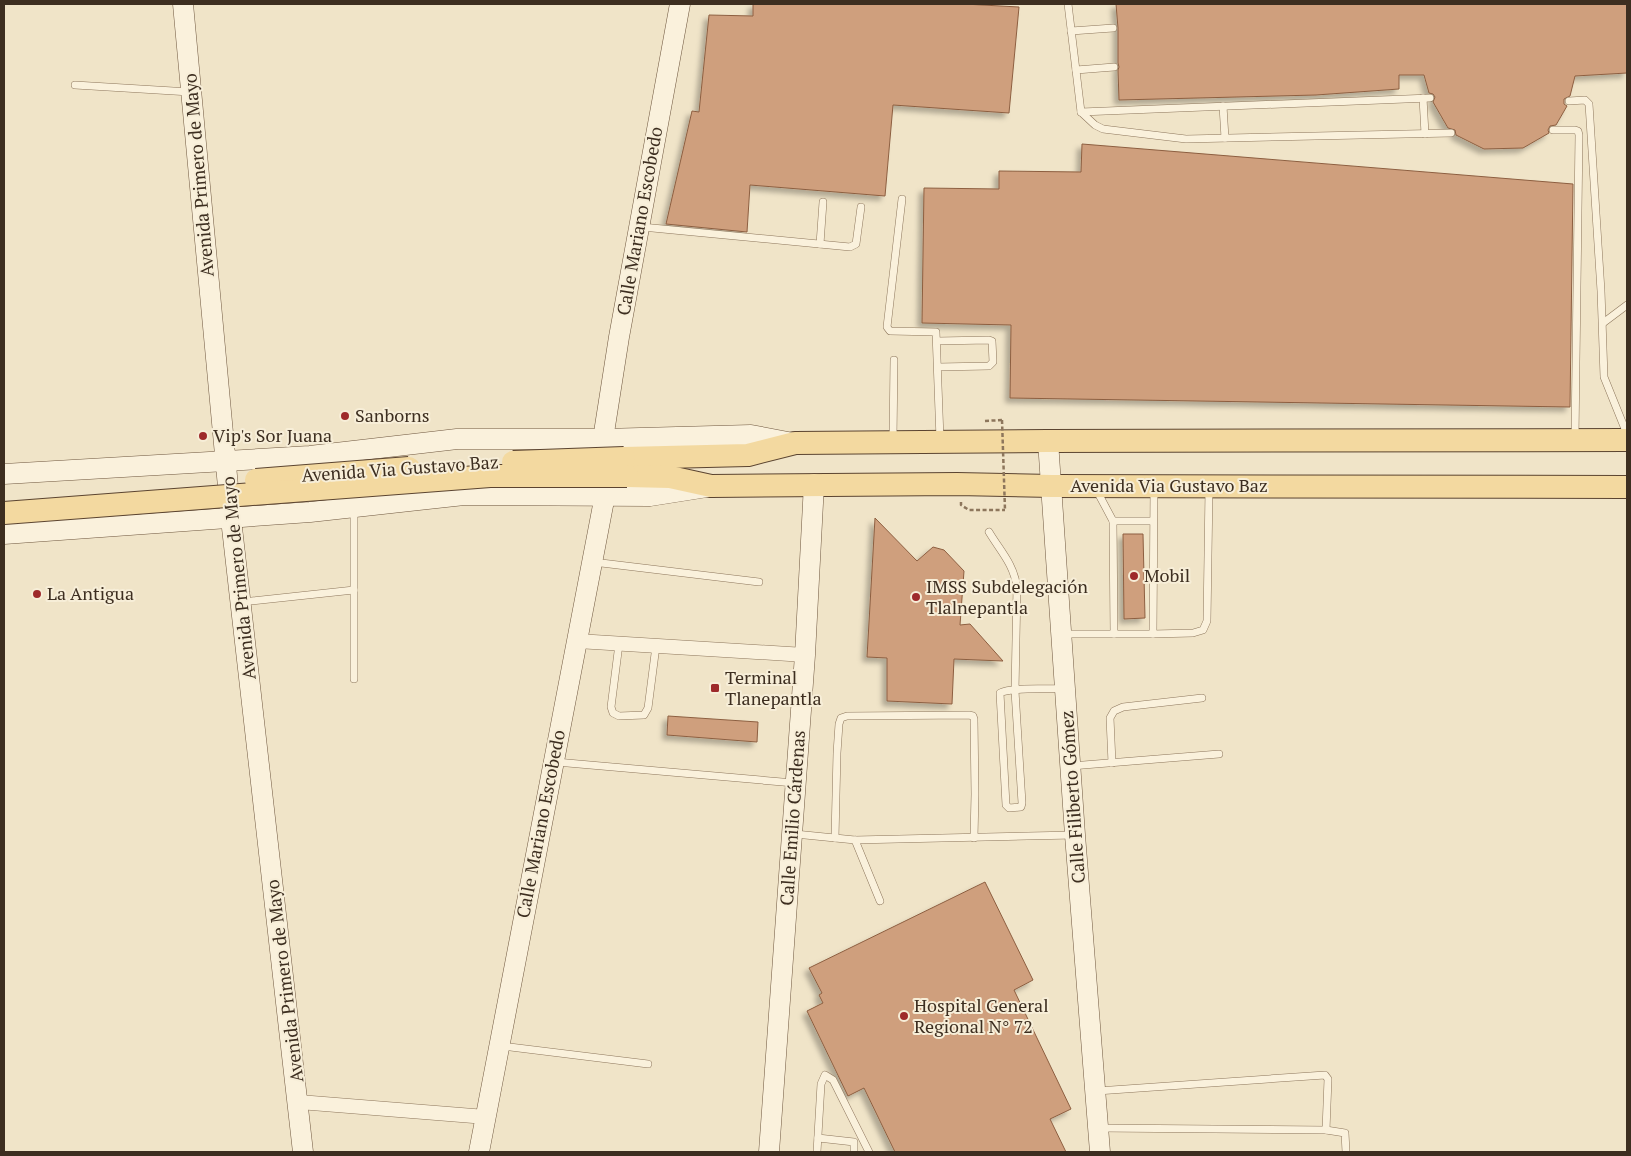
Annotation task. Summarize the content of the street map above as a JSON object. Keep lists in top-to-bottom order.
{
  "streets": {
    "main road": ["Avenida Via Gustavo Baz"],
    "street": [
      "Avenida Primero de Mayo",
      "Calle Mariano Escobedo",
      "Calle Filiberto Gómez",
      "Calle Emilio Cárdenas"
    ]
  },
  "crossings": [
    ["Avenida Primero de Mayo", "Avenida Via Gustavo Baz"],
    ["Calle Mariano Escobedo", "Avenida Via Gustavo Baz"],
    ["Avenida Via Gustavo Baz", "Calle Filiberto Gómez"],
    ["Avenida Via Gustavo Baz", "Calle Emilio Cárdenas"]
  ],
  "places": {
    "other": [
      "Sanborns",
      "Vip's Sor Juana",
      "Mobil",
      "La Antigua",
      "IMSS Subdelegación Tlalnepantla",
      "Hospital General Regional N° 72"
    ],
    "transit": ["Terminal Tlanepantla"]
  }
}
